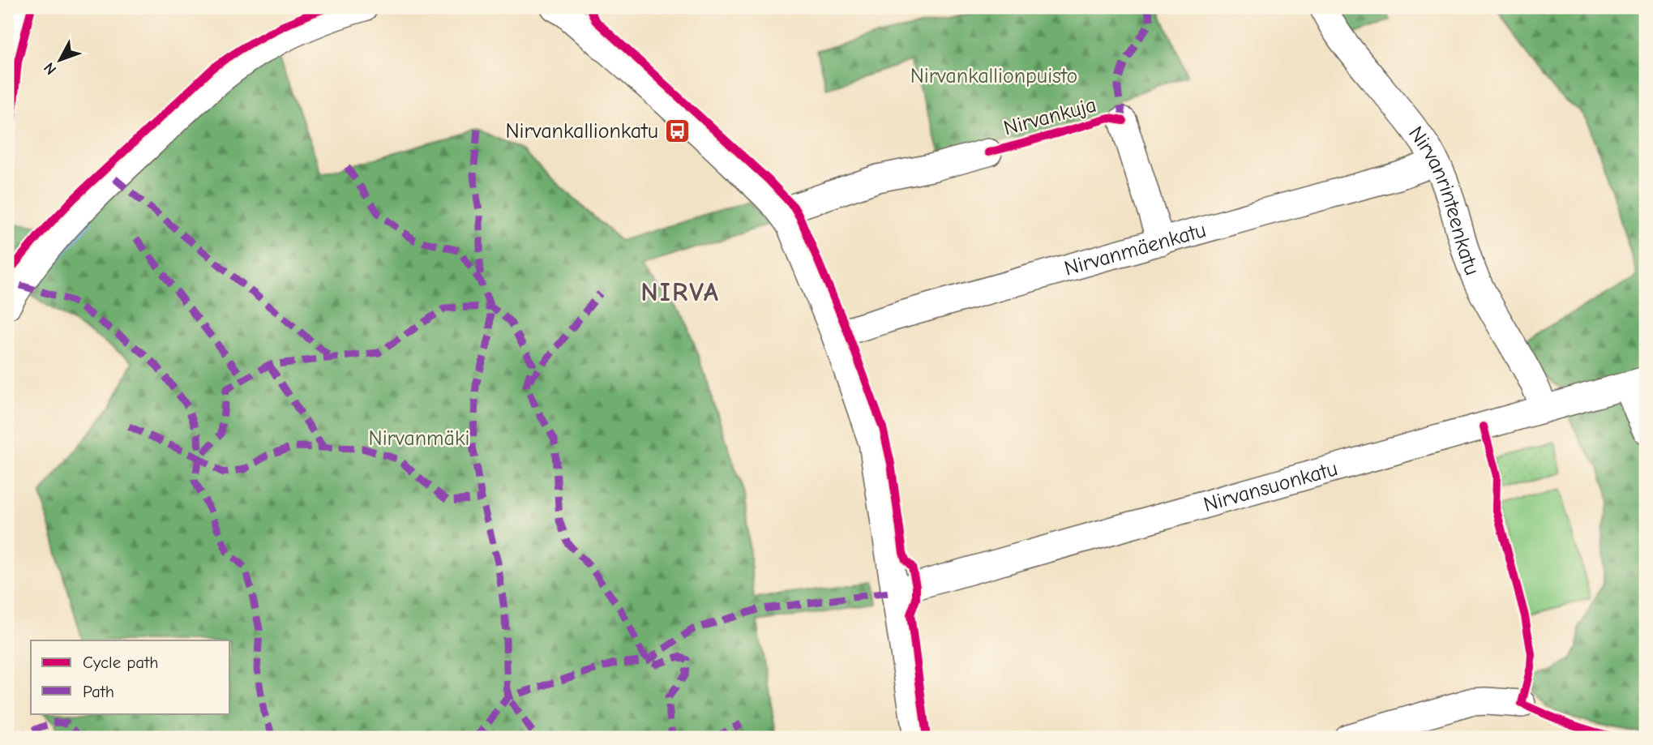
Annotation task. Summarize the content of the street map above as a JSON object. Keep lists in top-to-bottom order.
{
  "streets": {
    "street": [
      "Nirvankuja",
      "Nirvanrinteenkatu",
      "Nirvanmäenkatu",
      "Nirvansuonkatu"
    ]
  },
  "crossings": [
    ["Nirvankuja", "Nirvanmäenkatu"],
    ["Nirvanrinteenkatu", "Nirvanmäenkatu"],
    ["Nirvanrinteenkatu", "Nirvansuonkatu"]
  ],
  "districts": ["NIRVA"],
  "parks": ["Nirvankallionpuisto", "Nirvanmäki"],
  "places": {
    "bus stop": ["Nirvankallionkatu"]
  },
  "legend": ["Cycle path", "Path"],
  "north": "bottom left"
}
